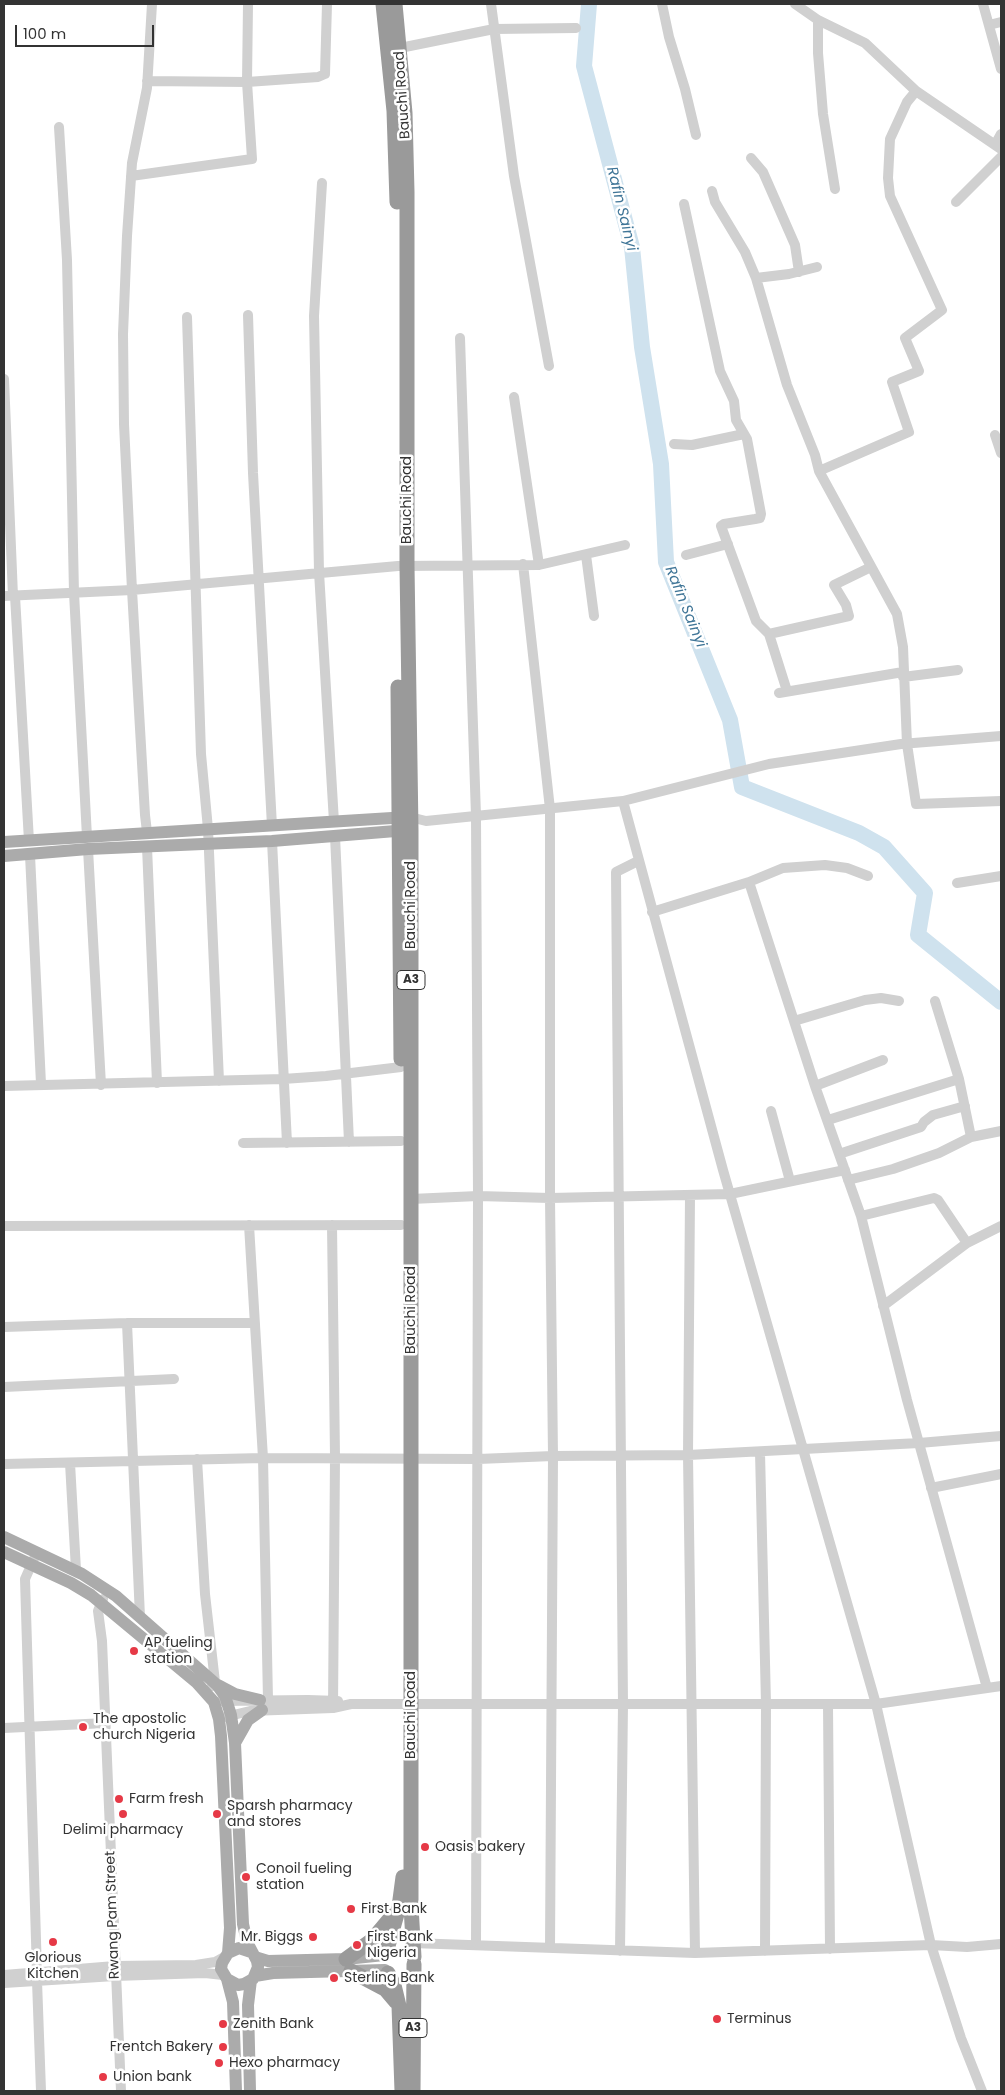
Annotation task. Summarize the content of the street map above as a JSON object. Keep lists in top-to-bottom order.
{
  "streets": {
    "highway": ["Bauchi Road", "A3"],
    "street": ["Rwang Pam Street"]
  },
  "crossings": [
    ["Bauchi Road", "A3"]
  ],
  "water": ["Rafin Sainyi"],
  "places": [
    "AP fueling station",
    "The apostolic church Nigeria",
    "Farm fresh",
    "Delimi pharmacy",
    "Sparsh pharmacy and stores",
    "Oasis bakery",
    "Conoil fueling station",
    "First Bank",
    "Mr. Biggs",
    "Glorious Kitchen",
    "First Bank Nigeria",
    "Sterling Bank",
    "Terminus",
    "Zenith Bank",
    "Frentch Bakery",
    "Hexo pharmacy",
    "Union bank"
  ],
  "scale_bar": "100 m"
}
